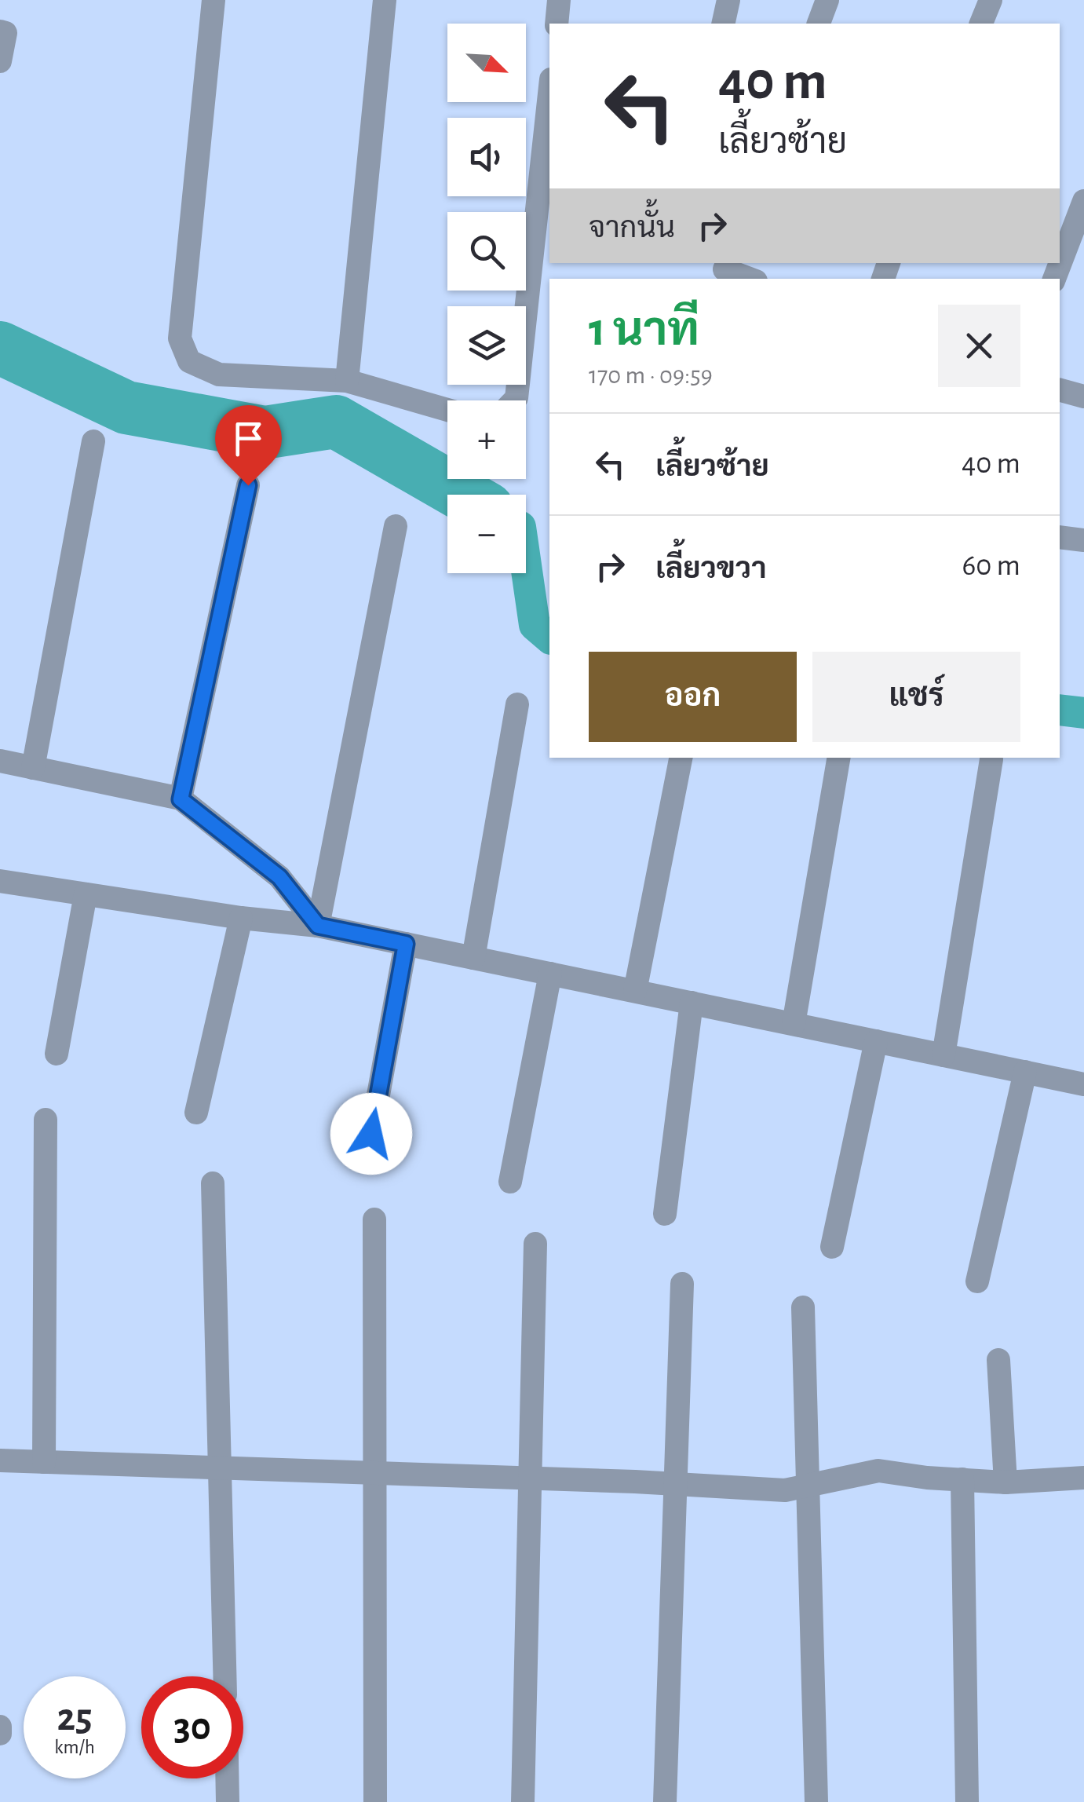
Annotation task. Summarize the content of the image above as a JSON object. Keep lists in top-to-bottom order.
{
  "north": "bottom right",
  "page": {
    "map_buttons": ["+", "−"],
    "turn": ["40 m", "เลี้ยวซ้าย"],
    "then": "จากนั้น",
    "heading": ["1 นาที", "170 m · 09:59"],
    "list": [
      {
        "name": "เลี้ยวซ้าย",
        "value": "40 m"
      },
      {
        "name": "เลี้ยวขวา",
        "value": "60 m"
      }
    ],
    "buttons": ["ออก", "แชร์"],
    "speed": "25 km/h",
    "limit": "30"
  }
}
